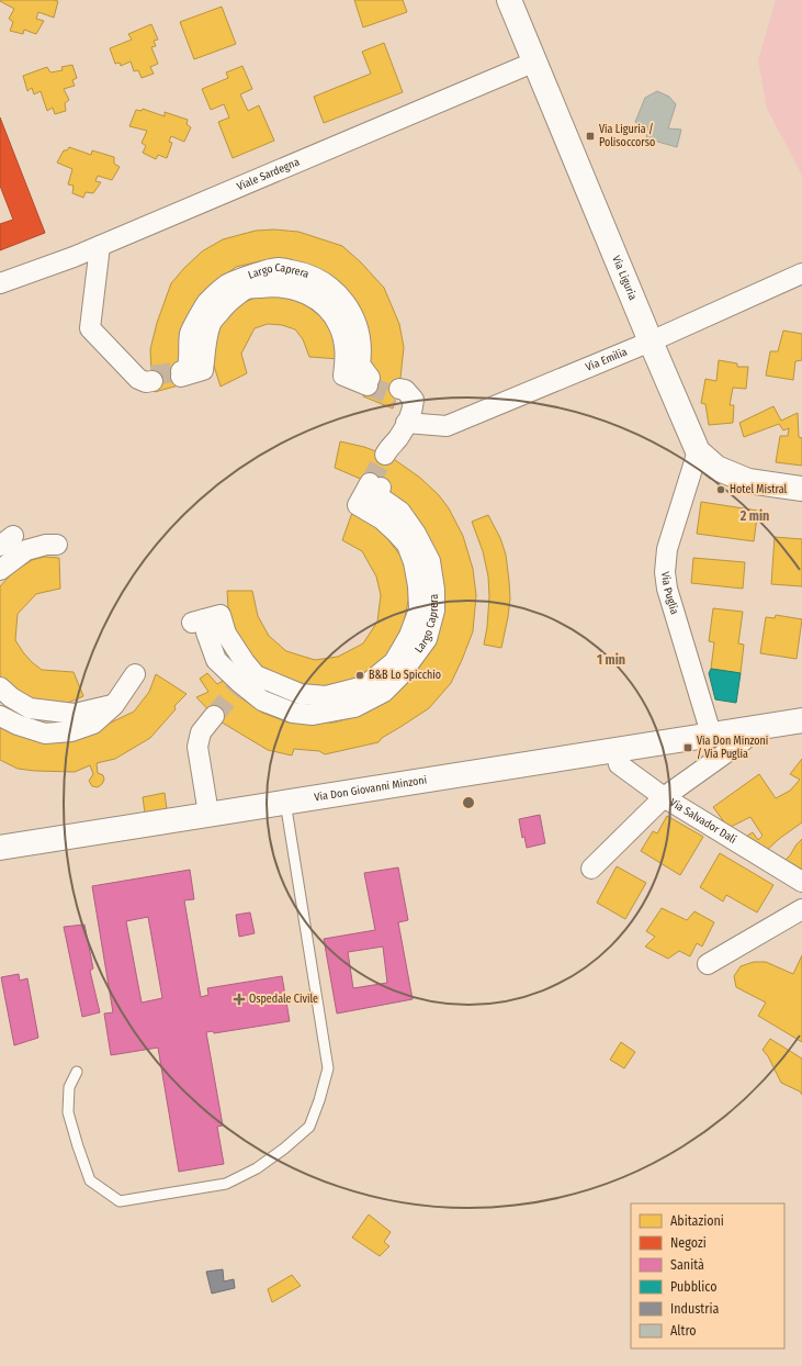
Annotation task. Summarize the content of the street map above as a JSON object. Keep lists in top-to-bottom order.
{
  "streets": {
    "main road": ["Via Liguria", "Via Don Giovanni Minzoni"],
    "street": [
      "Viale Sardegna",
      "Largo Caprera",
      "Via Emilia",
      "Via Puglia",
      "Via Salvador Dalí"
    ]
  },
  "crossings": [
    ["Viale Sardegna", "Via Liguria"],
    ["Via Liguria", "Via Emilia"],
    ["Via Liguria", "Via Puglia"],
    ["Via Puglia", "Via Don Giovanni Minzoni"],
    ["Via Don Giovanni Minzoni", "Via Salvador Dalí"]
  ],
  "places": {
    "transit": ["Via Liguria / Polisoccorso", "Via Don Minzoni / Via Puglia"],
    "other": ["Hotel Mistral", "B&B Lo Spicchio"],
    "health": ["Ospedale Civile"]
  },
  "legend": [
    "Abitazioni",
    "Negozi",
    "Sanità",
    "Pubblico",
    "Industria",
    "Altro"
  ],
  "rings": ["2 min", "1 min"]
}
